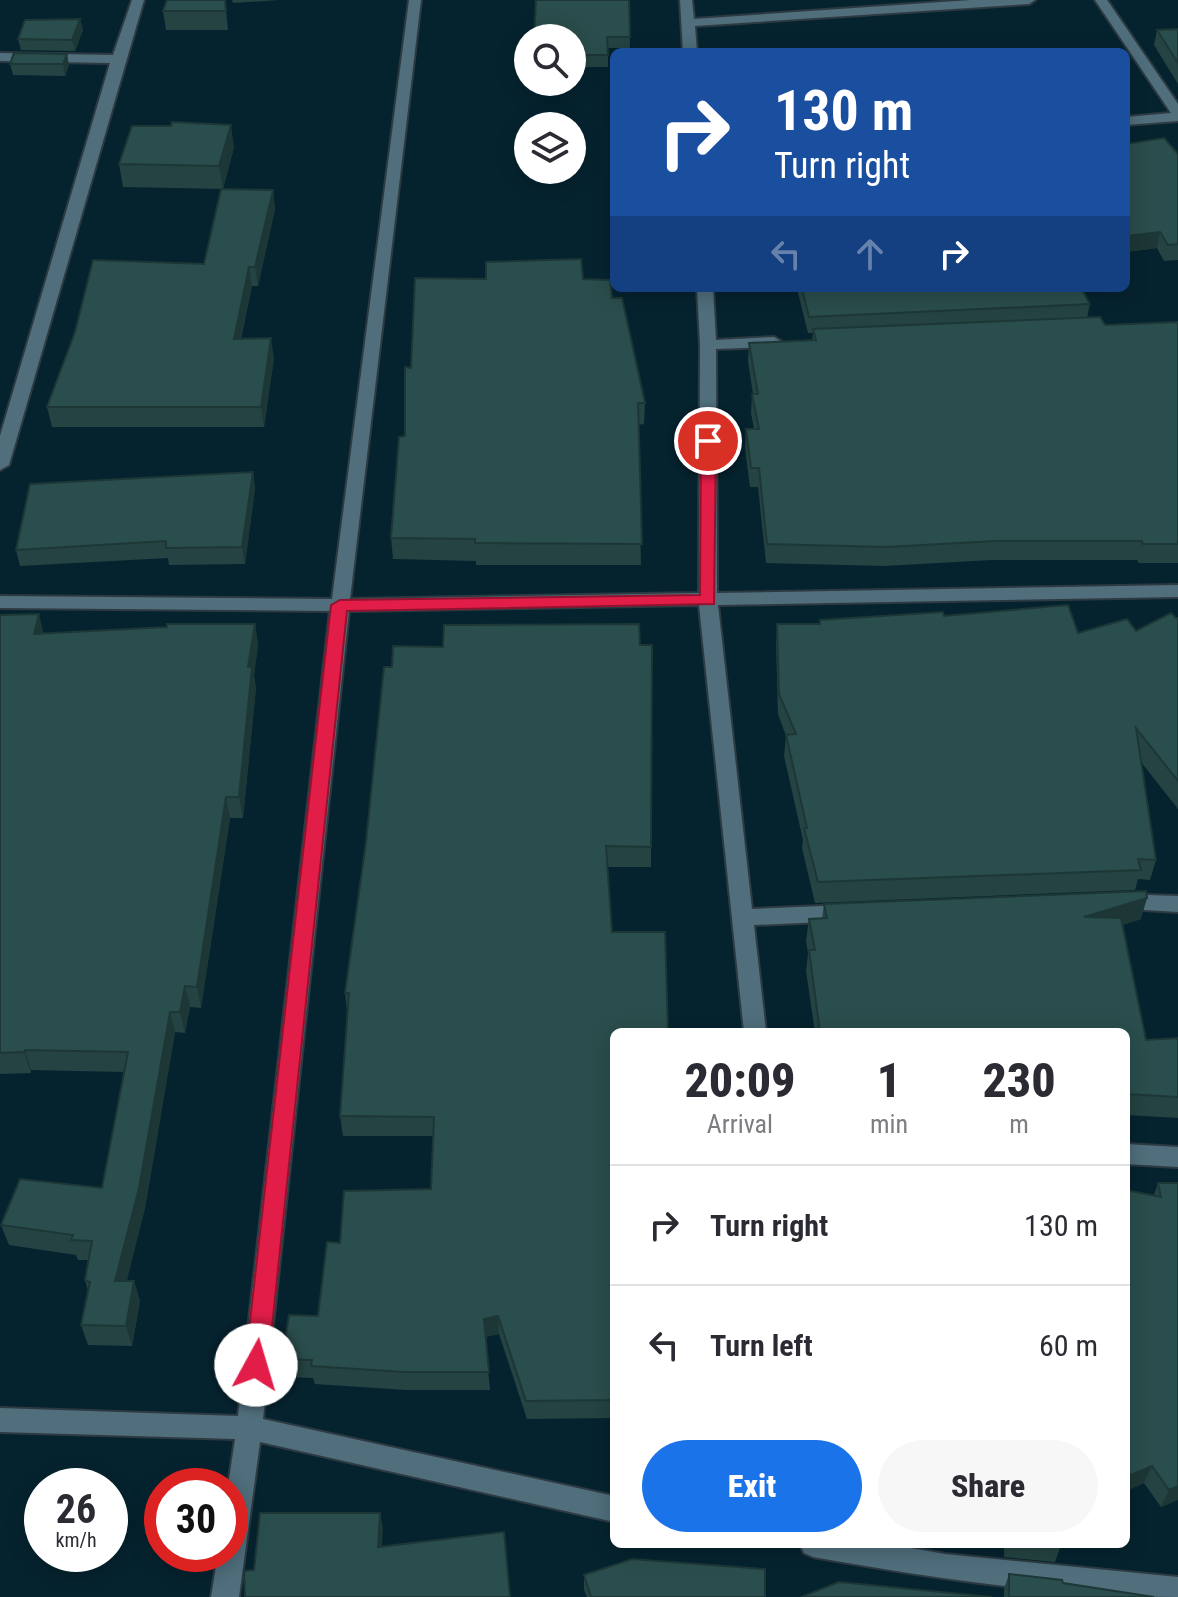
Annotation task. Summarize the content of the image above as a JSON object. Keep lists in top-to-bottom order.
{
  "page": {
    "turn": ["130 m", "Turn right"],
    "eta": [
      "20:09",
      "Arrival",
      "1",
      "min",
      "230",
      "m"
    ],
    "list": [
      {
        "name": "Turn right",
        "value": "130 m"
      },
      {
        "name": "Turn left",
        "value": "60 m"
      }
    ],
    "buttons": ["Exit", "Share"],
    "speed": "26 km/h",
    "limit": "30"
  }
}
